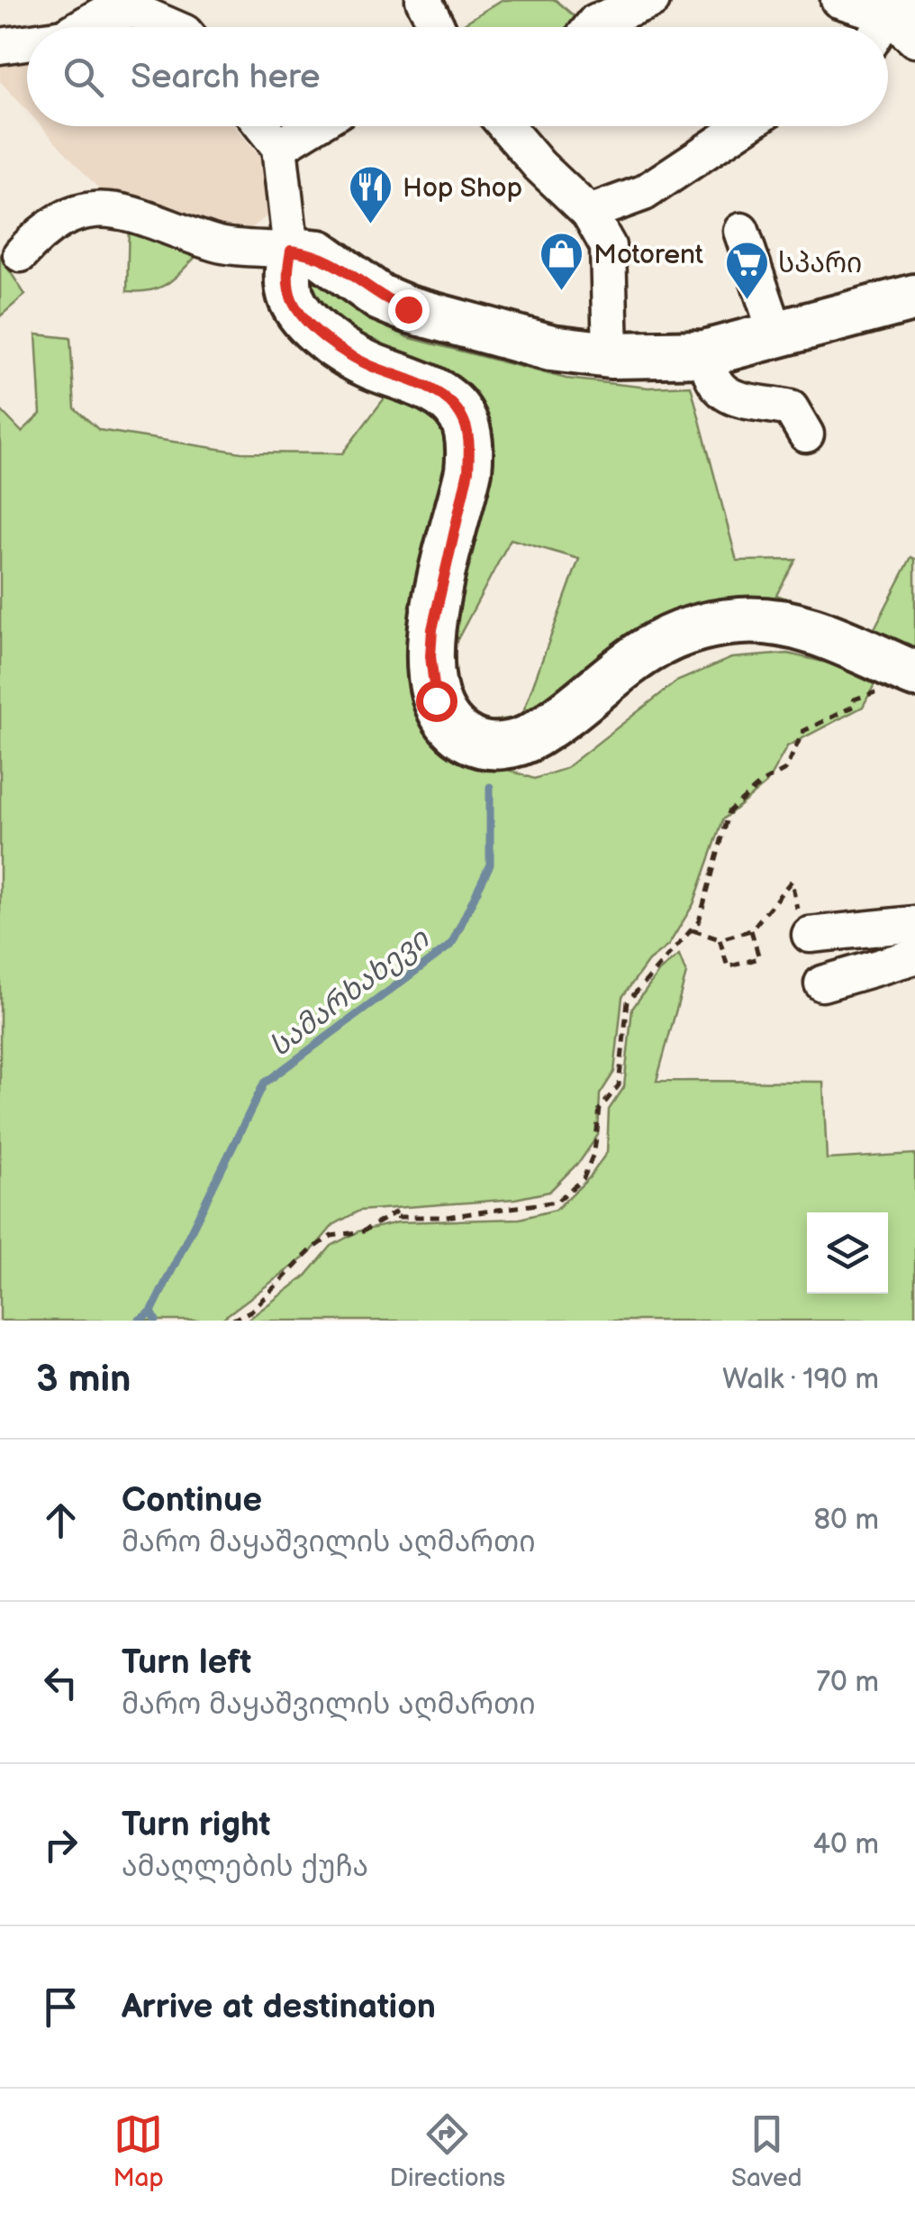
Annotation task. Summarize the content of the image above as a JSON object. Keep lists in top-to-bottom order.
{
  "water": ["სამარხახევი"],
  "places": {
    "restaurant": ["Hop Shop"],
    "shop": ["Motorent"],
    "supermarket": ["სპარი"]
  },
  "page": {
    "search": "Search here",
    "heading": ["3 min", "Walk · 190 m"],
    "list": [
      ["Continue", "მარო მაყაშვილის აღმართი", "80 m"],
      ["Turn left", "მარო მაყაშვილის აღმართი", "70 m"],
      ["Turn right", "ამაღლების ქუჩა", "40 m"],
      "Arrive at destination"
    ],
    "nav": ["Map", "Directions", "Saved"]
  }
}
